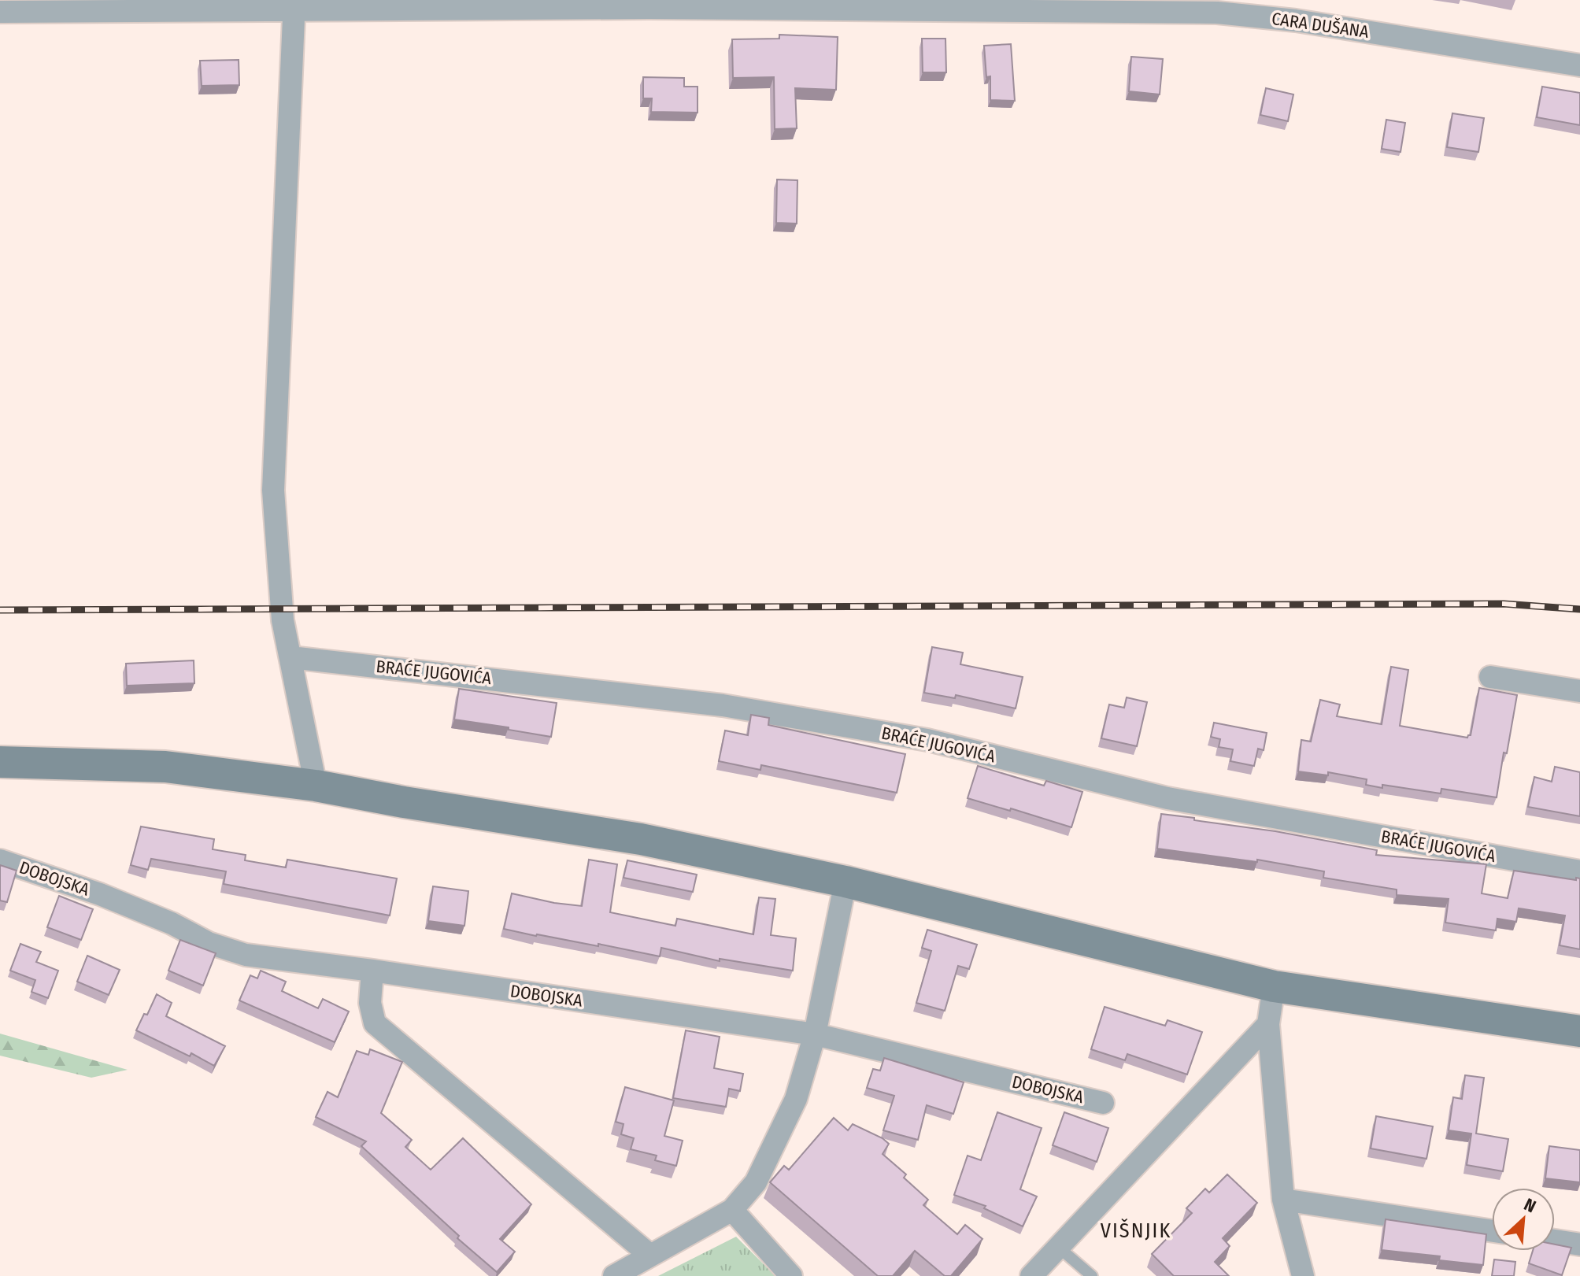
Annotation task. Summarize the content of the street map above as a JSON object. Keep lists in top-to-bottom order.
{
  "streets": {
    "street": ["CARA DUŠANA", "BRAĆE JUGOVIĆA", "DOBOJSKA"]
  },
  "districts": ["VIŠNJIK"],
  "north": "top right"
}
